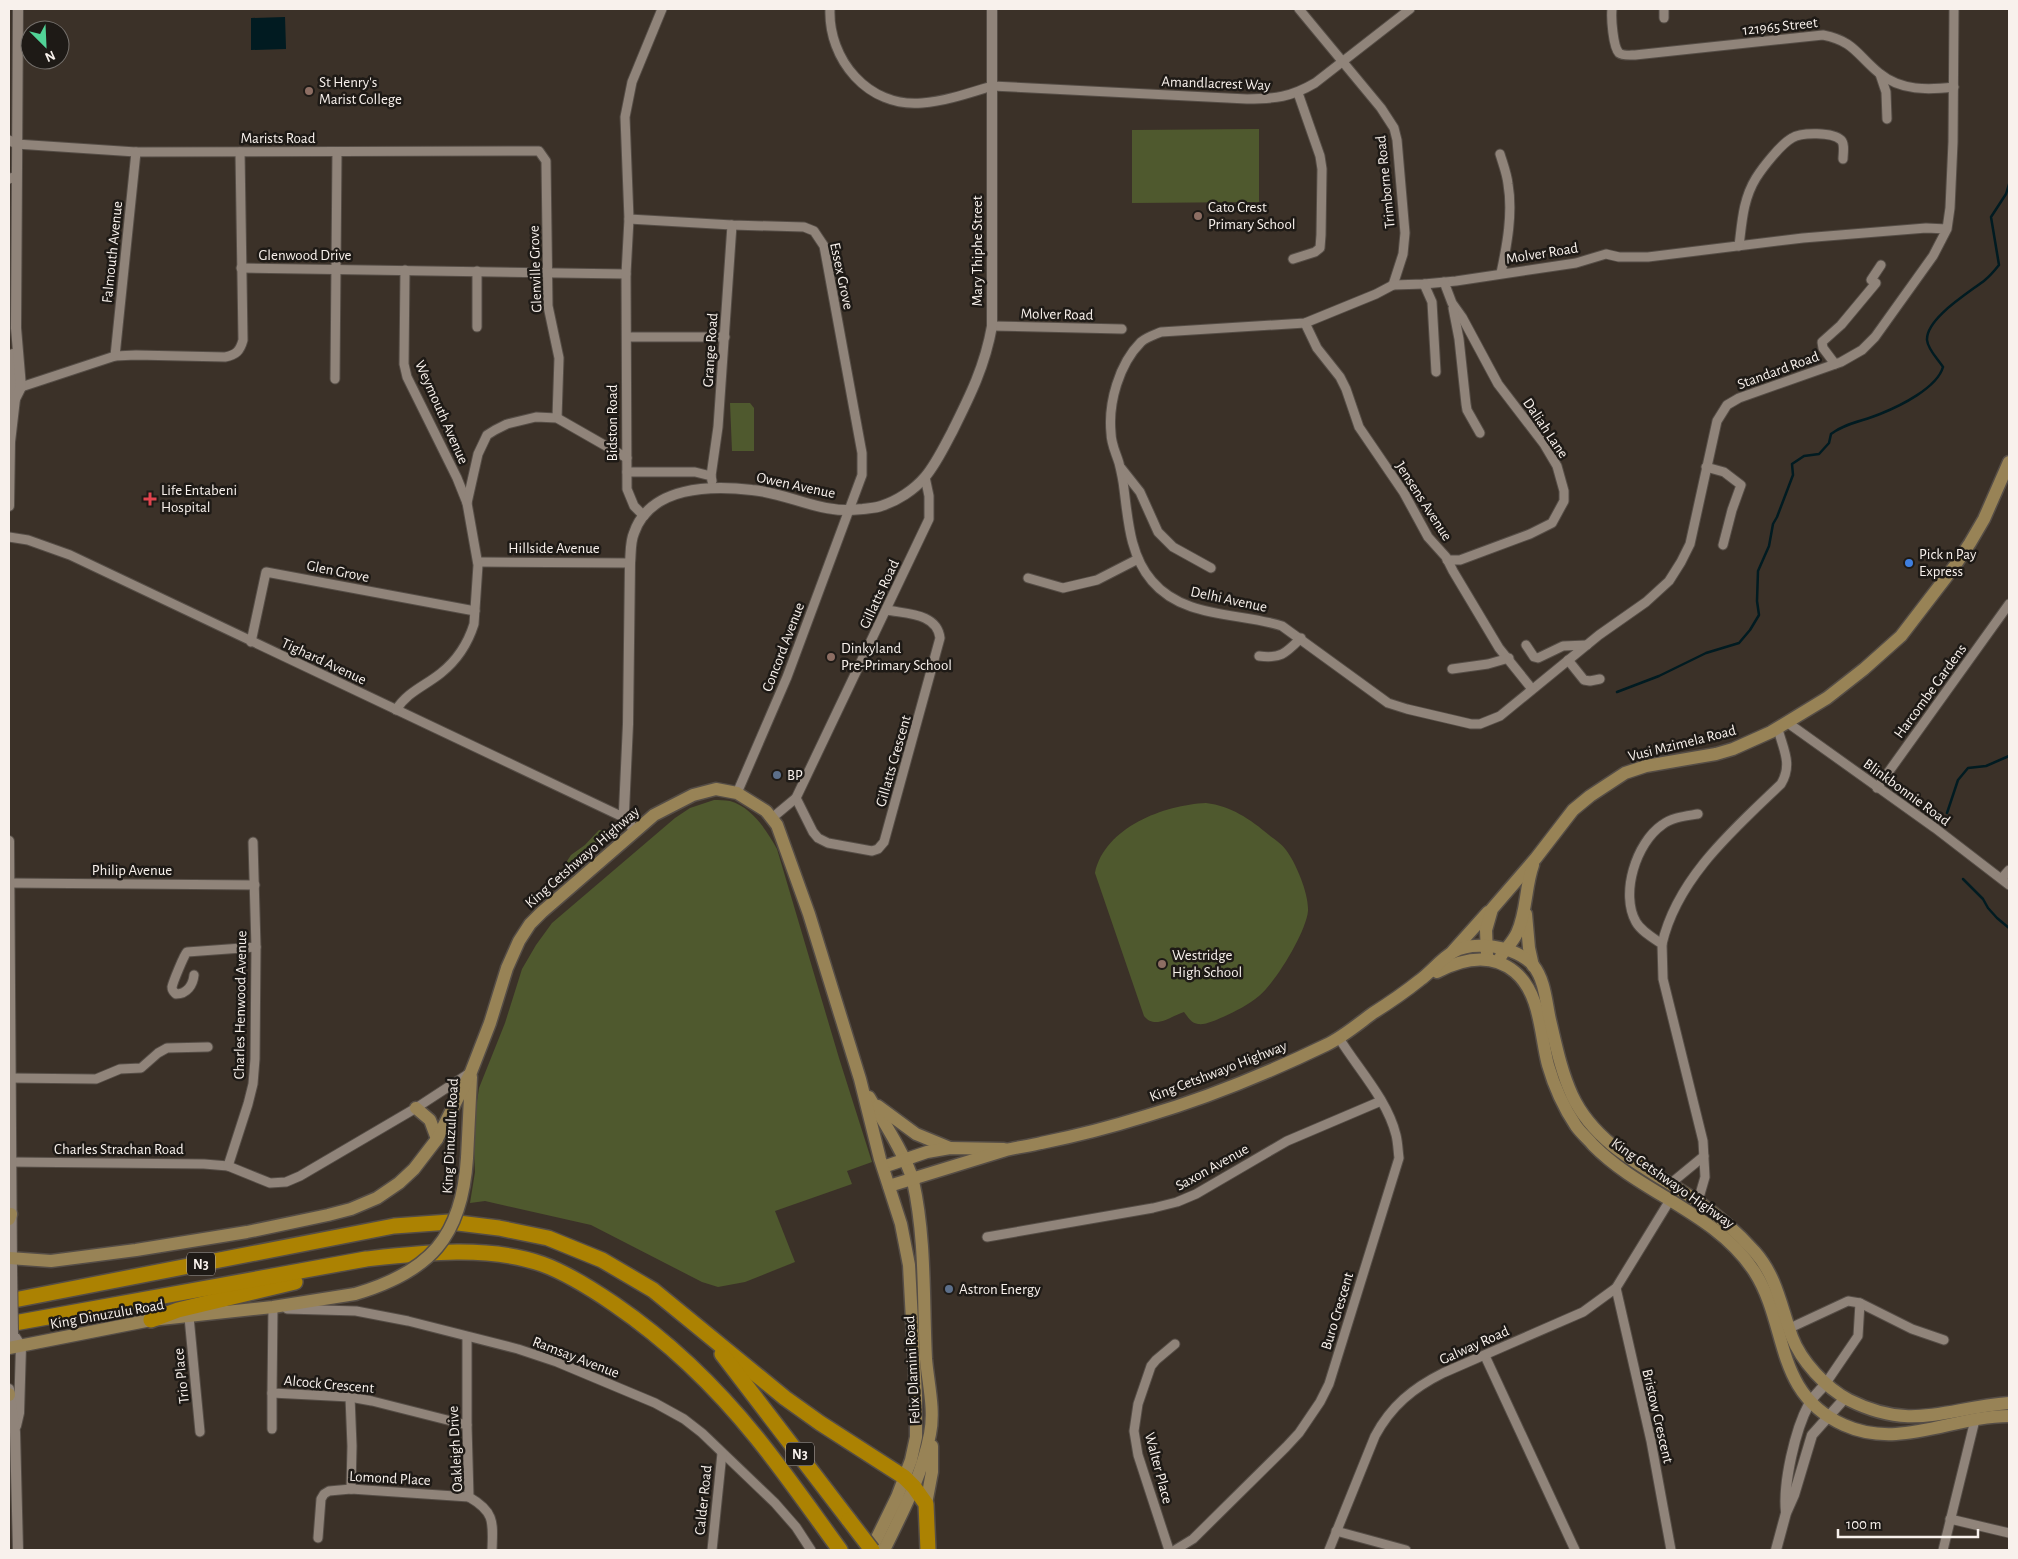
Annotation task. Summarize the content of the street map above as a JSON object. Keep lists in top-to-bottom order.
{
  "streets": {
    "highway": ["N3"],
    "main road": [
      "Vusi Mzimela Road",
      "King Cetshwayo Highway",
      "King Dinuzulu Road",
      "Felix Dlamini Road"
    ],
    "street": [
      "121965 Street",
      "Amandlacrest Way",
      "Marists Road",
      "Trimborne Road",
      "Mary Thiphe Street",
      "Falmouth Avenue",
      "Molver Road",
      "Glenwood Drive",
      "Glenville Grove",
      "Essex Grove",
      "Grange Road",
      "Standard Road",
      "Weymouth Avenue",
      "Bidston Road",
      "Daliah Lane",
      "Owen Avenue",
      "Jensens Avenue",
      "Hillside Avenue",
      "Glen Grove",
      "Gillatts Road",
      "Delhi Avenue",
      "Concord Avenue",
      "Tighard Avenue",
      "Harcombe Gardens",
      "Gillatts Crescent",
      "Blinkbonnie Road",
      "Philip Avenue",
      "Charles Henwood Avenue",
      "Charles Strachan Road",
      "Saxon Avenue",
      "Buro Crescent",
      "Galway Road",
      "Ramsay Avenue",
      "Trio Place",
      "Alcock Crescent",
      "Bristow Crescent",
      "Oakleigh Drive",
      "Walter Place",
      "Lomond Place",
      "Calder Road"
    ]
  },
  "crossings": [
    ["121965 Street", "Standard Road"],
    ["Amandlacrest Way", "Trimborne Road"],
    ["Amandlacrest Way", "Mary Thiphe Street"],
    ["Marists Road", "Falmouth Avenue"],
    ["Marists Road", "Glenville Grove"],
    ["Trimborne Road", "Molver Road"],
    ["Mary Thiphe Street", "Molver Road"],
    ["Mary Thiphe Street", "Owen Avenue"],
    ["Mary Thiphe Street", "Gillatts Road"],
    ["Falmouth Avenue", "Glenwood Drive"],
    ["Molver Road", "Standard Road"],
    ["Molver Road", "Daliah Lane"],
    ["Molver Road", "Jensens Avenue"],
    ["Molver Road", "Delhi Avenue"],
    ["Glenwood Drive", "Glenville Grove"],
    ["Glenwood Drive", "Weymouth Avenue"],
    ["Glenwood Drive", "Bidston Road"],
    ["Essex Grove", "Grange Road"],
    ["Essex Grove", "Bidston Road"],
    ["Essex Grove", "Owen Avenue"],
    ["Essex Grove", "Concord Avenue"],
    ["Standard Road", "Jensens Avenue"],
    ["Standard Road", "Delhi Avenue"],
    ["Bidston Road", "Owen Avenue"],
    ["Daliah Lane", "Jensens Avenue"],
    ["Owen Avenue", "Gillatts Road"],
    ["Owen Avenue", "Concord Avenue"],
    ["Glen Grove", "Tighard Avenue"],
    ["Gillatts Road", "Gillatts Crescent"],
    ["Gillatts Road", "King Cetshwayo Highway"],
    ["Concord Avenue", "King Cetshwayo Highway"],
    ["Harcombe Gardens", "Blinkbonnie Road"],
    ["Vusi Mzimela Road", "Blinkbonnie Road"],
    ["Vusi Mzimela Road", "King Cetshwayo Highway"],
    ["King Cetshwayo Highway", "King Dinuzulu Road"],
    ["King Cetshwayo Highway", "Buro Crescent"],
    ["King Cetshwayo Highway", "Galway Road"],
    ["King Cetshwayo Highway", "Felix Dlamini Road"],
    ["Philip Avenue", "Charles Henwood Avenue"],
    ["Charles Henwood Avenue", "Charles Strachan Road"],
    ["King Dinuzulu Road", "Ramsay Avenue"],
    ["King Dinuzulu Road", "Trio Place"],
    ["King Dinuzulu Road", "Alcock Crescent"],
    ["Saxon Avenue", "Buro Crescent"],
    ["N3", "Felix Dlamini Road"],
    ["Galway Road", "Bristow Crescent"],
    ["Ramsay Avenue", "Alcock Crescent"],
    ["Ramsay Avenue", "Oakleigh Drive"],
    ["Ramsay Avenue", "Calder Road"],
    ["Alcock Crescent", "Oakleigh Drive"],
    ["Oakleigh Drive", "Lomond Place"]
  ],
  "places": {
    "other": [
      "St Henry's Marist College",
      "Cato Crest Primary School",
      "Pick n Pay Express",
      "Dinkyland Pre-Primary School",
      "BP",
      "Westridge High School",
      "Astron Energy"
    ],
    "health": ["Life Entabeni Hospital"]
  },
  "scale_bar": "100 m",
  "north": "bottom right"
}
